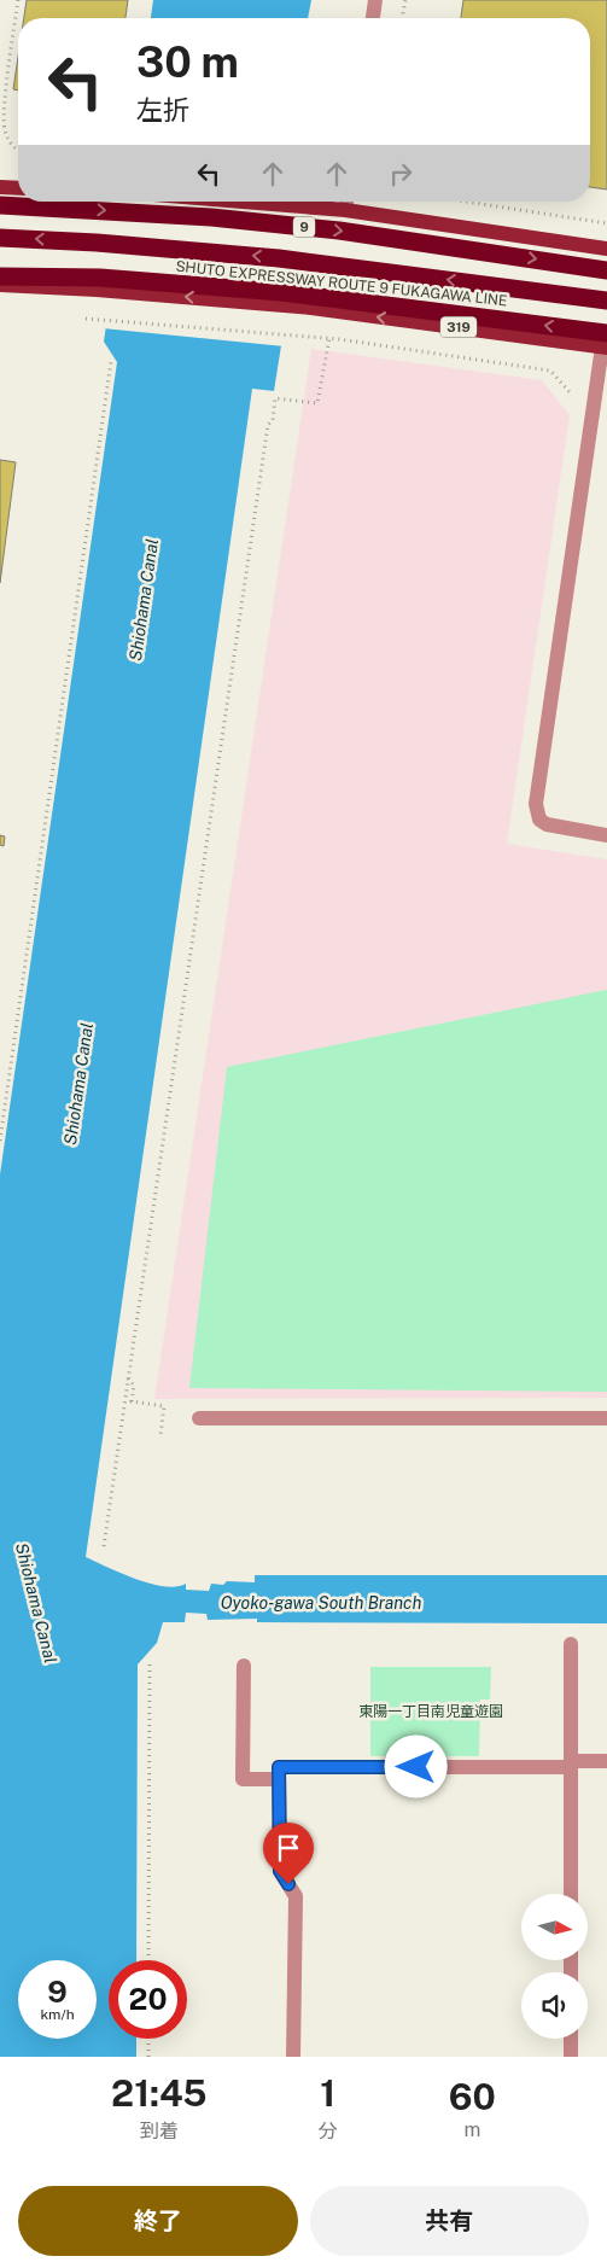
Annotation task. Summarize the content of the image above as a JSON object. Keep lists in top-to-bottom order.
{
  "streets": {
    "highway": ["9", "SHUTO EXPRESSWAY ROUTE 9 FUKAGAWA LINE"],
    "main road": ["319"]
  },
  "crossings": [
    ["SHUTO EXPRESSWAY ROUTE 9 FUKAGAWA LINE", "319"]
  ],
  "water": ["Shiohama Canal", "Oyoko-gawa South Branch"],
  "parks": ["東陽一丁目南児童遊園"],
  "north": "right",
  "page": {
    "turn": ["30 m", "左折"],
    "speed": "9 km/h",
    "limit": "20",
    "eta": [
      "21:45",
      "到着",
      "1",
      "分",
      "60",
      "m"
    ],
    "buttons": ["終了", "共有"]
  }
}
